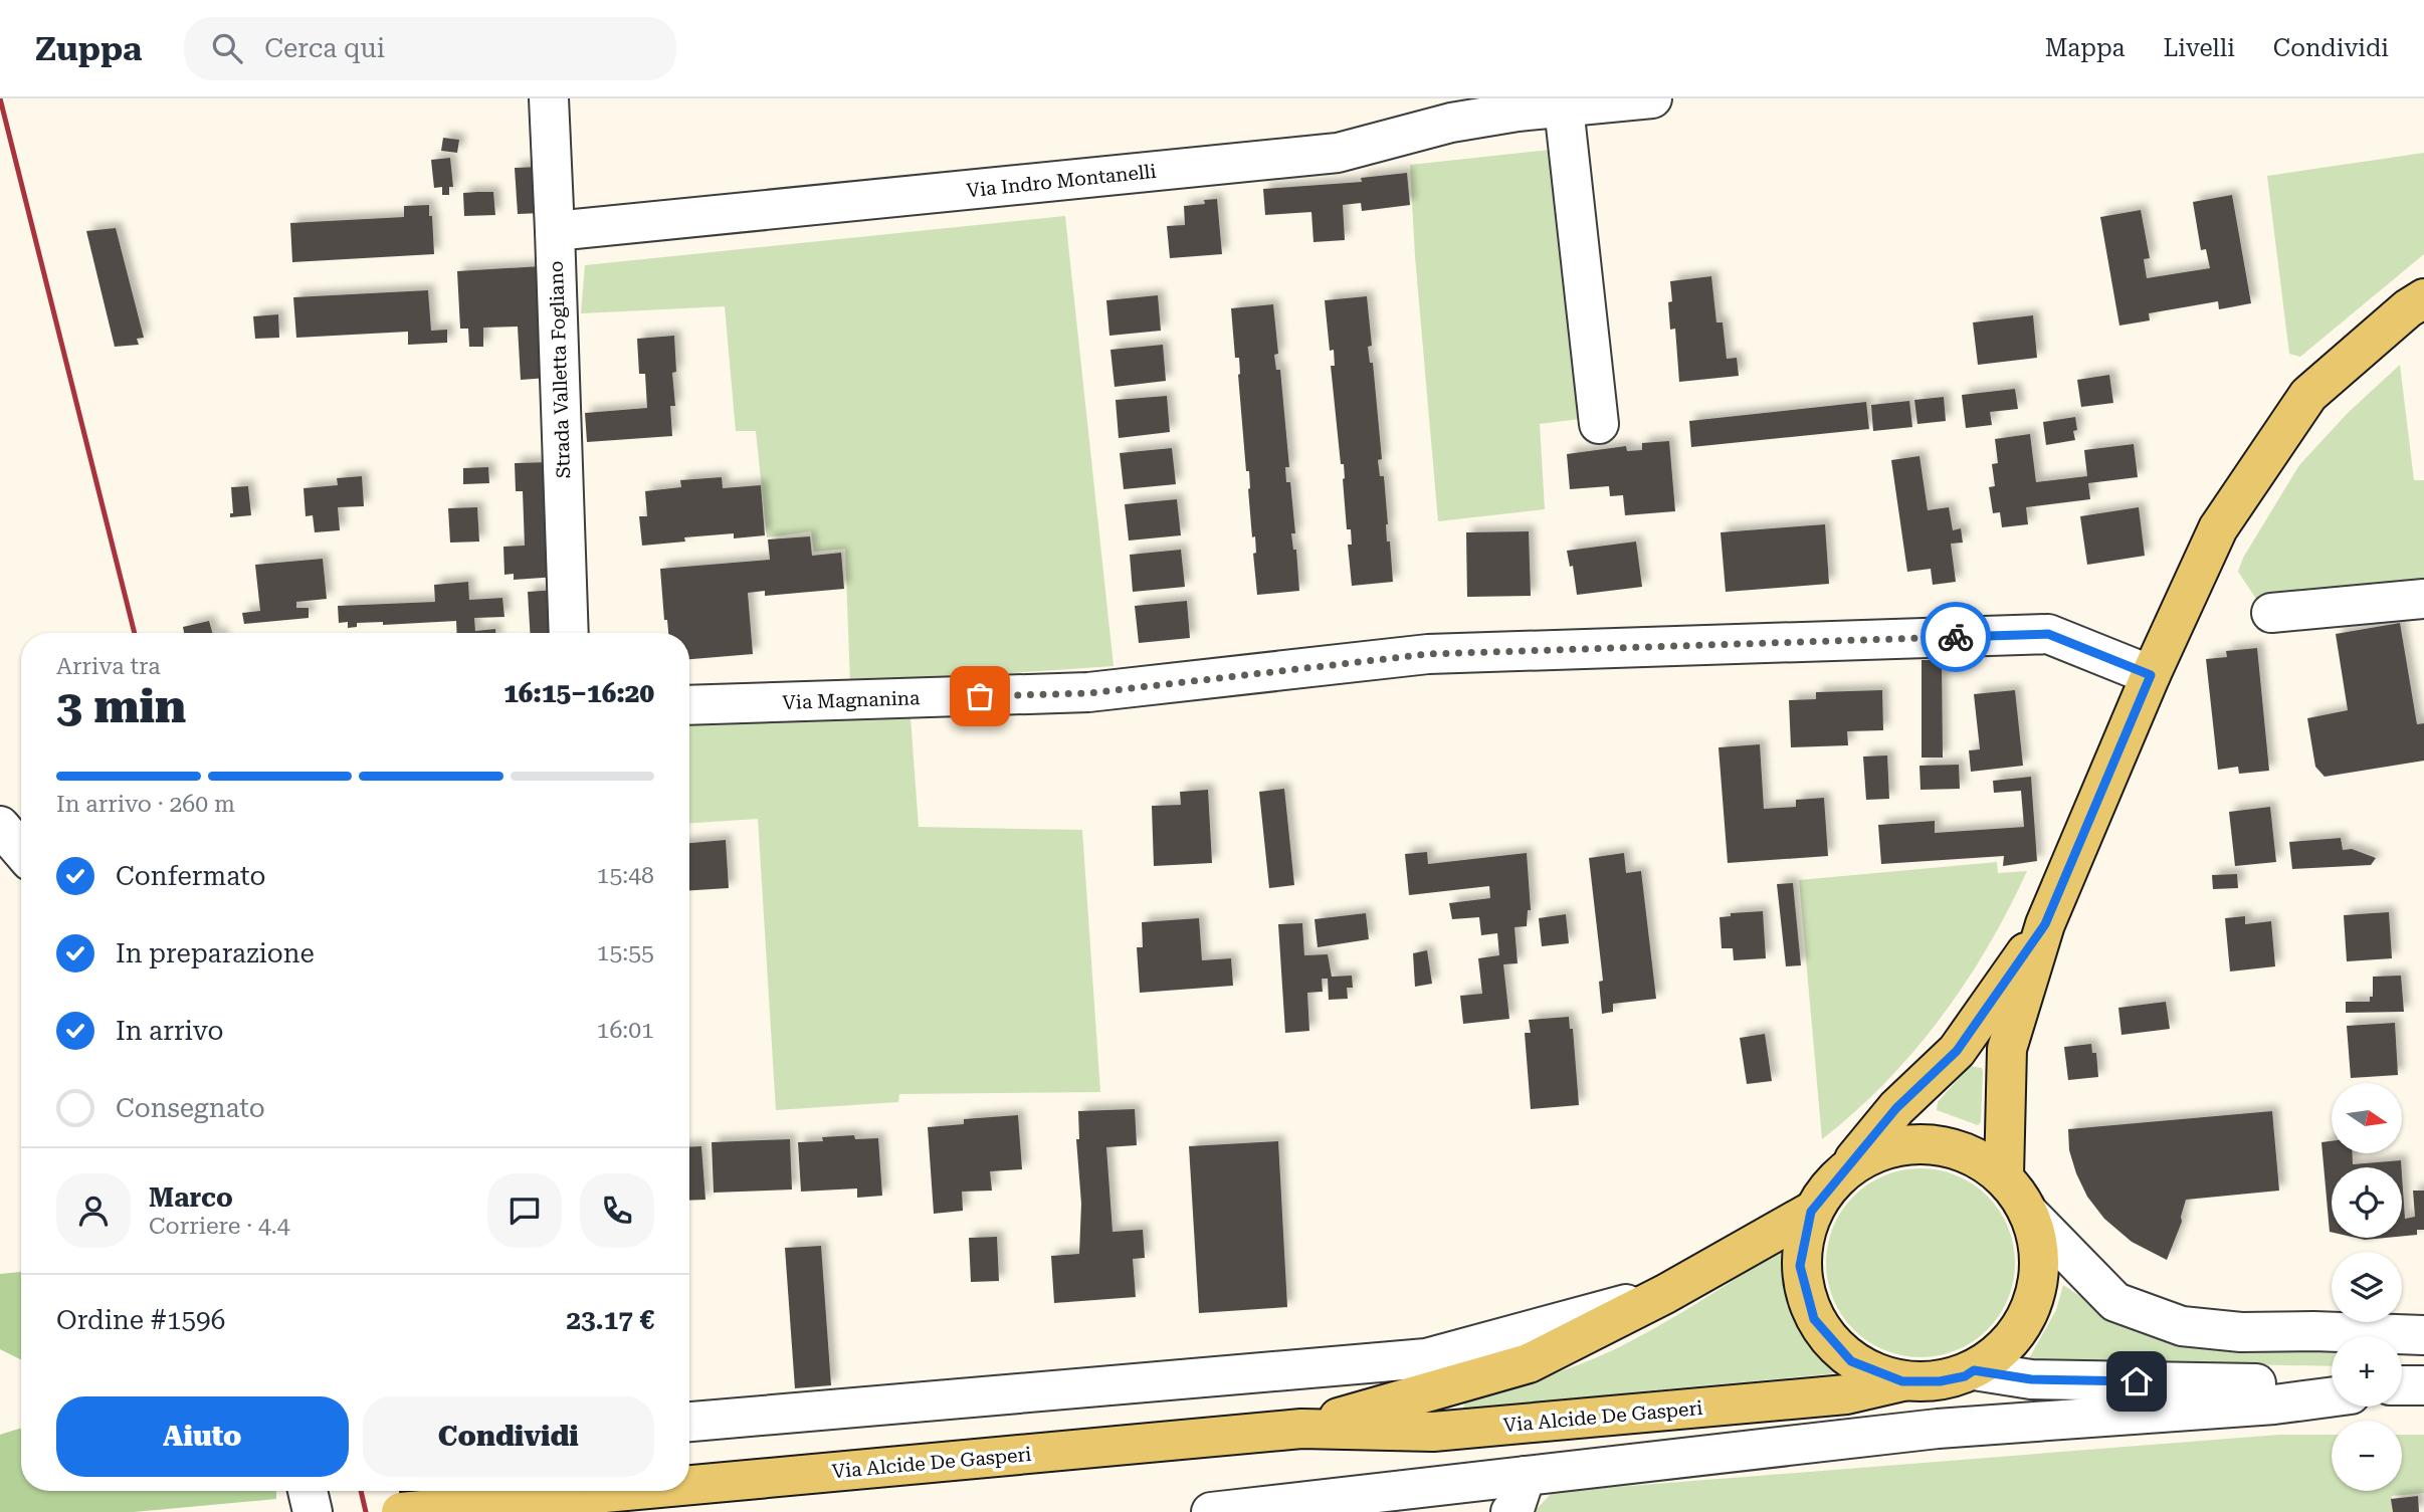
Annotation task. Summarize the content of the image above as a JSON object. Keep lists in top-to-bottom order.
{
  "streets": {
    "main road": ["Via Alcide De Gasperi"],
    "street": ["Via Indro Montanelli", "Strada Valletta Fogliano", "Via Magnanina"]
  },
  "crossings": [
    ["Via Indro Montanelli", "Strada Valletta Fogliano"]
  ],
  "north": "right",
  "page": {
    "header": "Zuppa",
    "search": "Cerca qui",
    "nav": ["Mappa", "Livelli", "Condividi"],
    "heading": ["3 min", "Arriva tra", "16:15–16:20"],
    "panel": [
      "Marco",
      "Corriere · 4.4",
      "Ordine #1596",
      "23.17 €"
    ],
    "bar": "In arrivo · 260 m",
    "list": [
      ["Confermato", "15:48"],
      ["In preparazione", "15:55"],
      ["In arrivo", "16:01"],
      "Consegnato"
    ],
    "map_buttons": ["+", "−"],
    "buttons": ["Aiuto", "Condividi"]
  }
}
